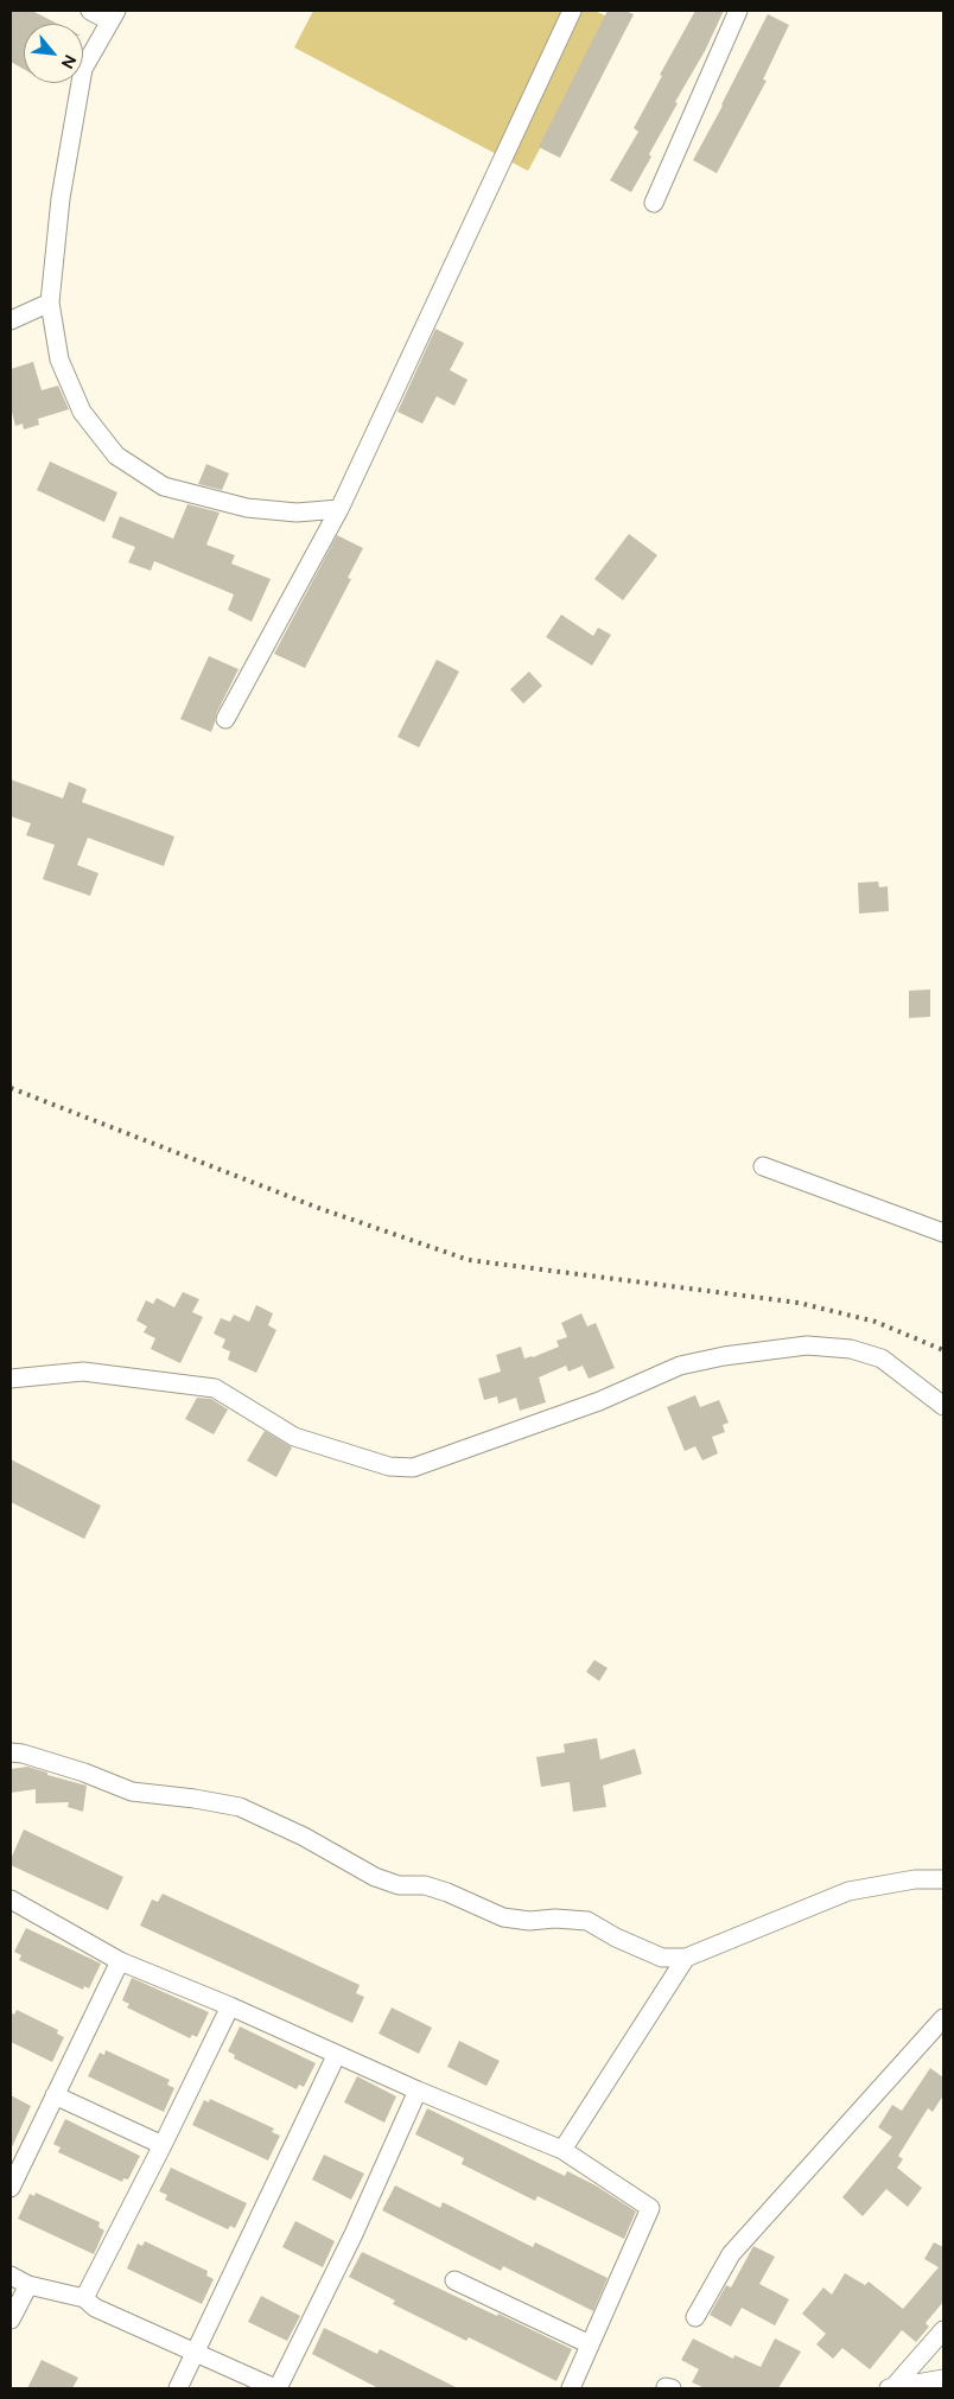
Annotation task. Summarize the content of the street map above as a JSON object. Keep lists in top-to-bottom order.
{
  "north": "bottom right"
}
